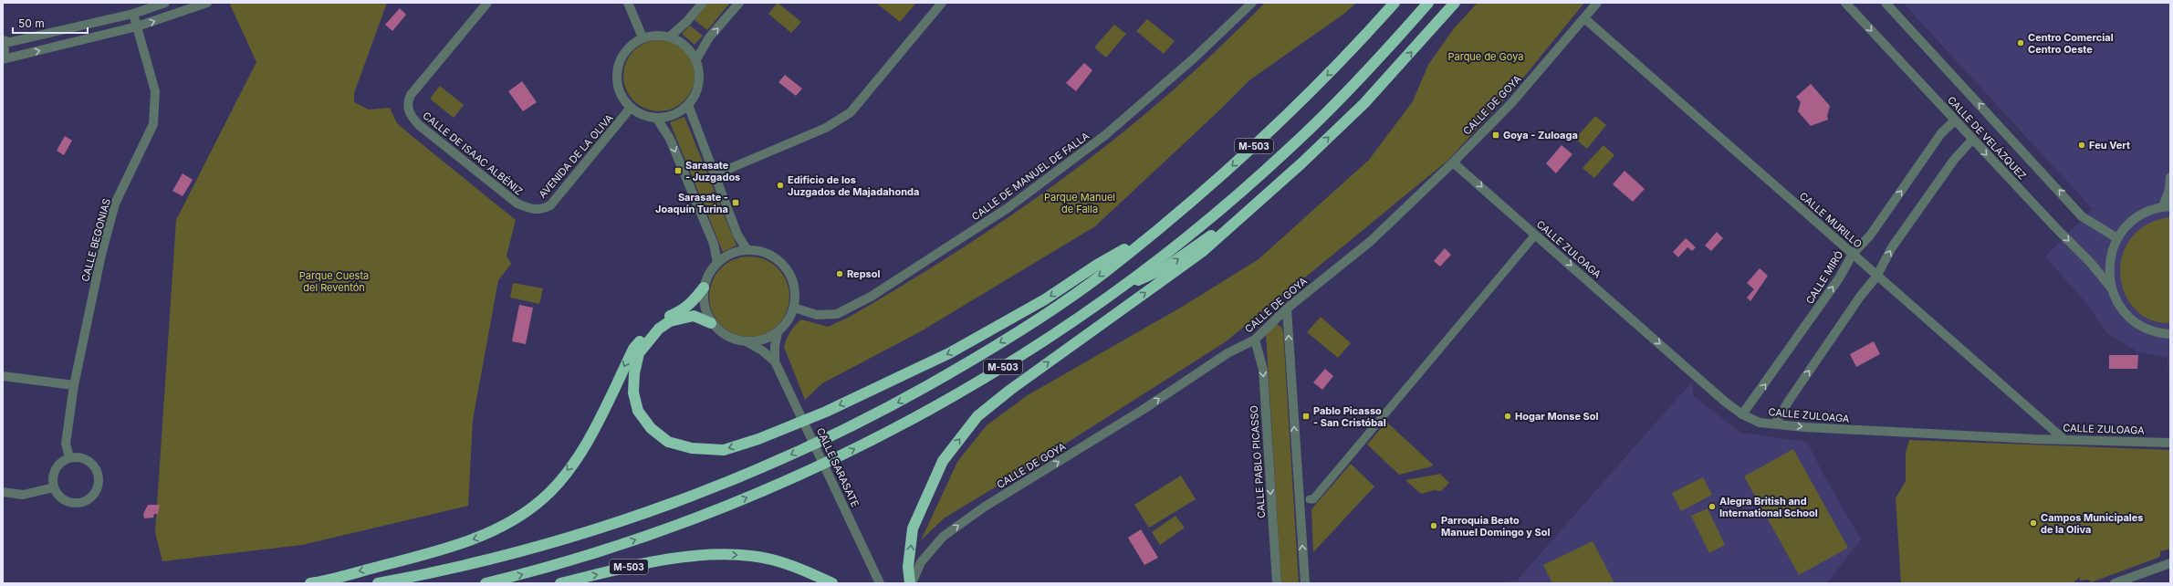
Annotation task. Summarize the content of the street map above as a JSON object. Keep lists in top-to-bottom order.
{
  "streets": {
    "highway": ["M-503"],
    "street": [
      "CALLE DE GOYA",
      "CALLE DE VELÁZQUEZ",
      "CALLE DE ISAAC ALBÉNIZ",
      "AVENIDA DE LA OLIVA",
      "CALLE DE MANUEL DE FALLA",
      "CALLE MURILLO",
      "CALLE BEGONIAS",
      "CALLE ZULOAGA",
      "CALLE MIRÓ",
      "CALLE PABLO PICASSO",
      "CALLE SARASATE"
    ]
  },
  "crossings": [
    ["CALLE DE GOYA", "CALLE MURILLO"],
    ["CALLE DE GOYA", "CALLE ZULOAGA"],
    ["CALLE DE GOYA", "CALLE PABLO PICASSO"],
    ["CALLE DE VELÁZQUEZ", "CALLE MIRÓ"],
    ["CALLE DE ISAAC ALBÉNIZ", "AVENIDA DE LA OLIVA"],
    ["CALLE DE MANUEL DE FALLA", "CALLE SARASATE"],
    ["CALLE MURILLO", "CALLE ZULOAGA"],
    ["CALLE MURILLO", "CALLE MIRÓ"],
    ["CALLE ZULOAGA", "CALLE MIRÓ"]
  ],
  "one_way": ["CALLE DE GOYA", "CALLE ZULOAGA"],
  "parks": ["Parque de Goya", "Parque Manuel de Falla", "Parque Cuesta del Reventón"],
  "places": {
    "other": [
      "Centro Comercial Centro Oeste",
      "Feu Vert",
      "Edificio de los Juzgados de Majadahonda",
      "Repsol",
      "Hogar Monse Sol",
      "Alegra British and International School",
      "Campos Municipales de la Oliva",
      "Parroquia Beato Manuel Domingo y Sol"
    ],
    "transit": [
      "Goya - Zuloaga",
      "Sarasate - Juzgados",
      "Sarasate - Joaquín Turina",
      "Pablo Picasso - San Cristóbal"
    ]
  },
  "scale_bar": "50 m"
}
